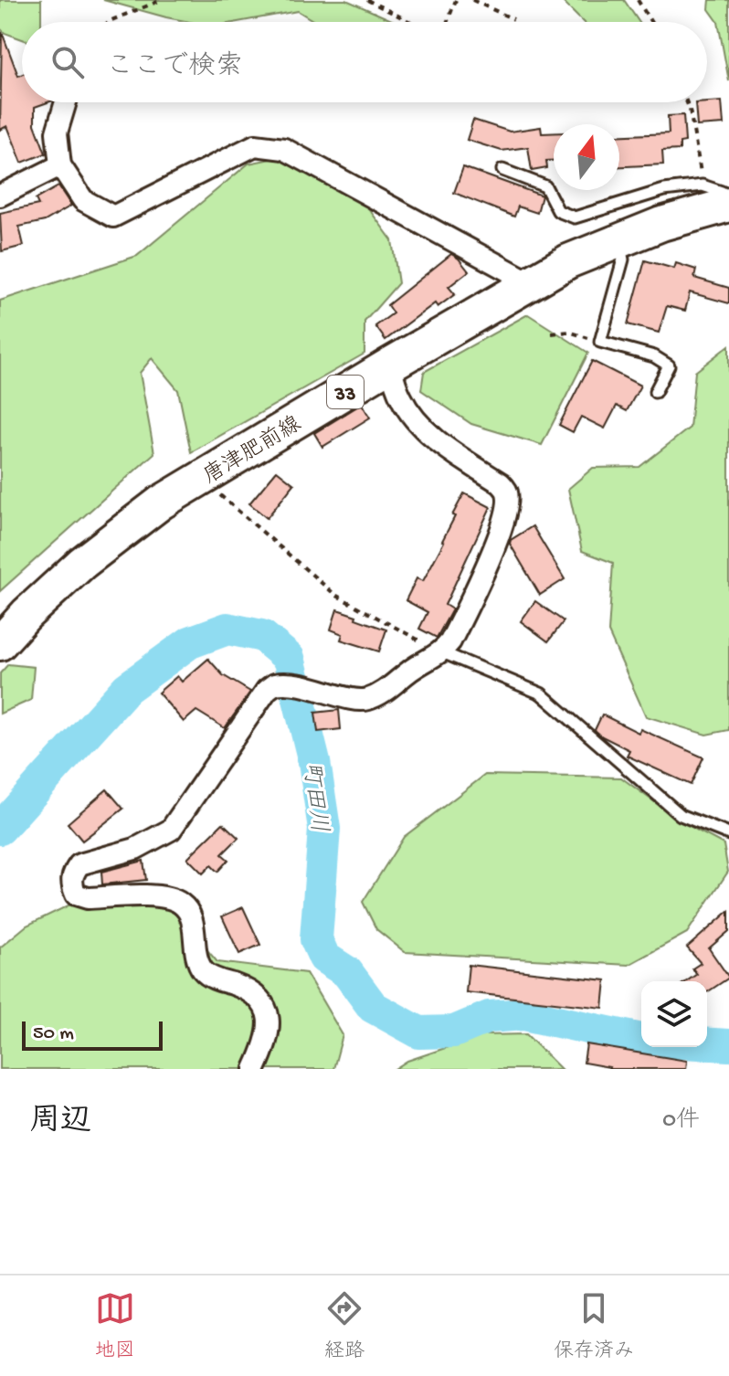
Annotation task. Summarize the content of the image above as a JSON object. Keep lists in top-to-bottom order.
{
  "streets": {
    "main road": ["33", "唐津肥前線"]
  },
  "water": ["町田川"],
  "scale_bar": "50 m",
  "north": "top",
  "page": {
    "search": "ここで検索",
    "scale": "50 m",
    "heading": ["周辺", "0件"],
    "nav": ["地図", "経路", "保存済み"]
  }
}
